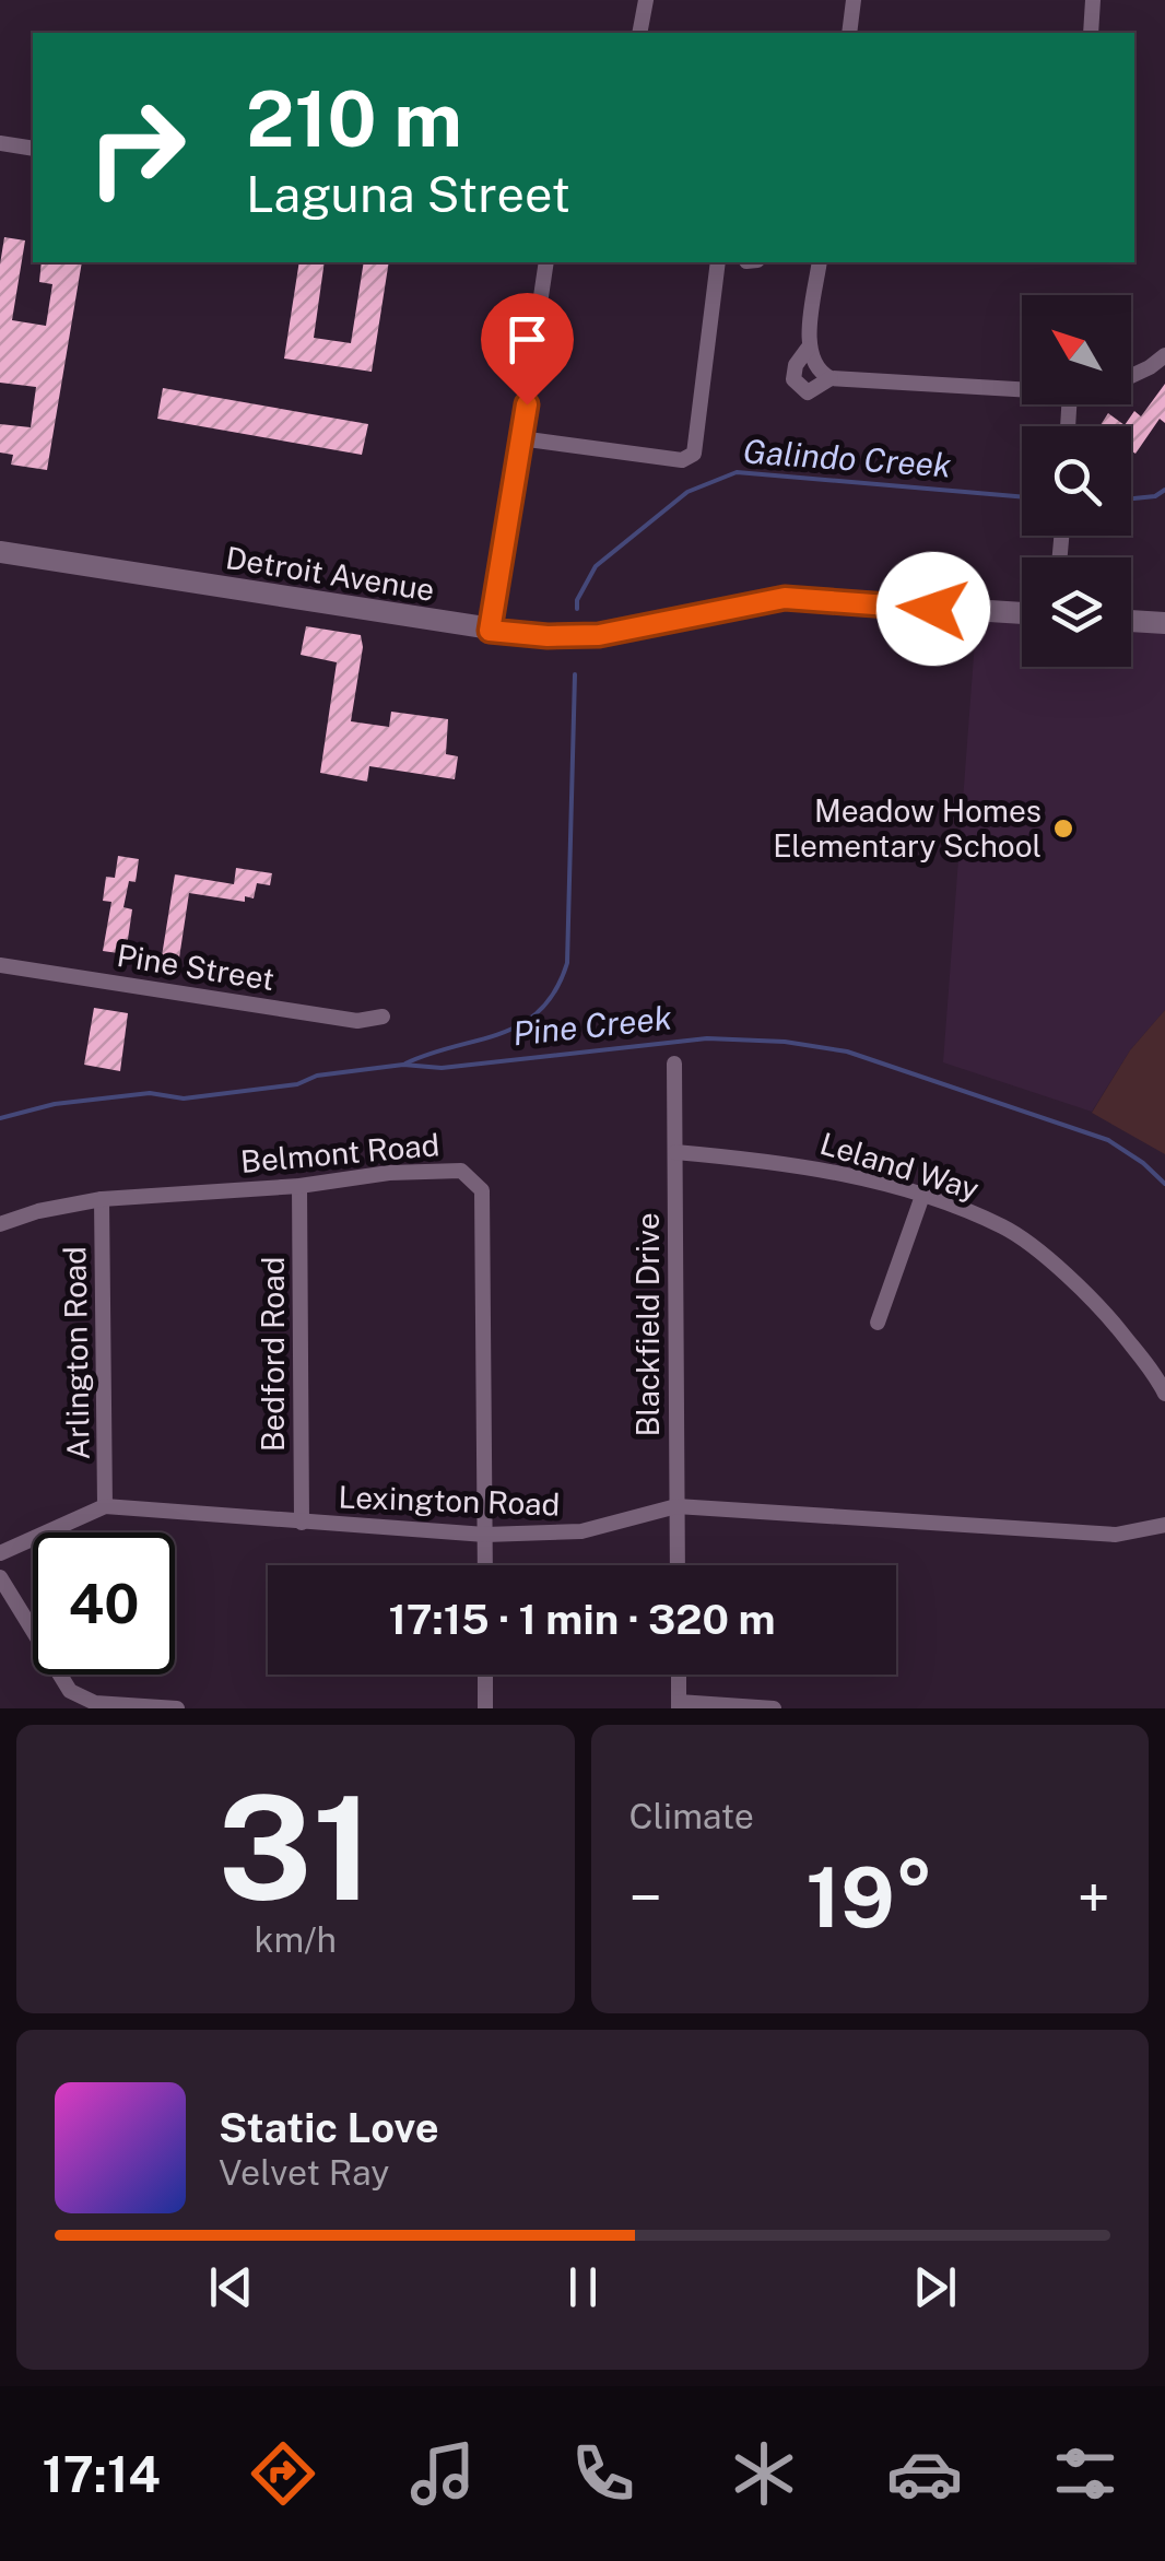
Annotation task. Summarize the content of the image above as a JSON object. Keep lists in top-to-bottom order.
{
  "streets": {
    "street": [
      "Detroit Avenue",
      "Pine Street",
      "Belmont Road",
      "Leland Way",
      "Blackfield Drive",
      "Arlington Road",
      "Bedford Road",
      "Lexington Road"
    ]
  },
  "crossings": [
    ["Belmont Road", "Arlington Road"],
    ["Belmont Road", "Bedford Road"],
    ["Belmont Road", "Lexington Road"],
    ["Leland Way", "Blackfield Drive"],
    ["Blackfield Drive", "Lexington Road"],
    ["Arlington Road", "Lexington Road"],
    ["Bedford Road", "Lexington Road"]
  ],
  "water": ["Galindo Creek", "Pine Creek"],
  "places": ["Meadow Homes Elementary School"],
  "north": "top left",
  "page": {
    "turn": ["210 m", "Laguna Street"],
    "limit": "40",
    "trip": "17:15 · 1 min · 320 m",
    "tile": [
      ["31", "km/h"],
      "Climate"
    ],
    "heat": ["−", "19°", "+"],
    "song": ["Static Love", "Velvet Ray"],
    "tabs": "17:14"
  }
}
